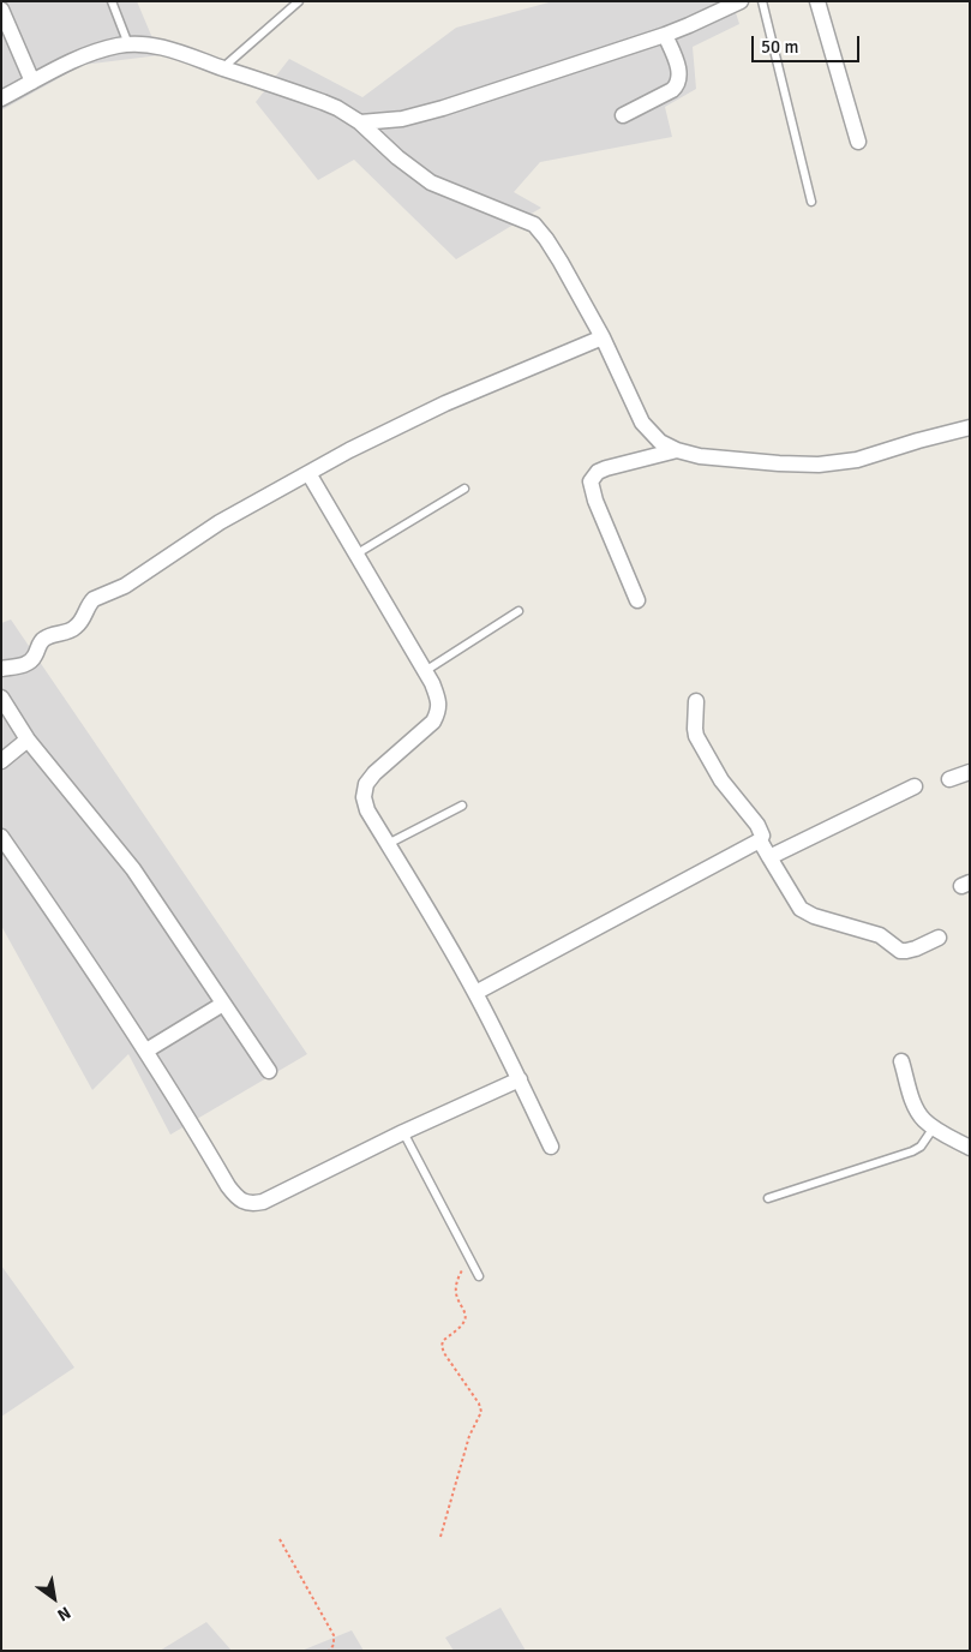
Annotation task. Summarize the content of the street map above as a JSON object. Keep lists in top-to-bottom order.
{
  "scale_bar": "50 m",
  "north": "bottom right"
}
